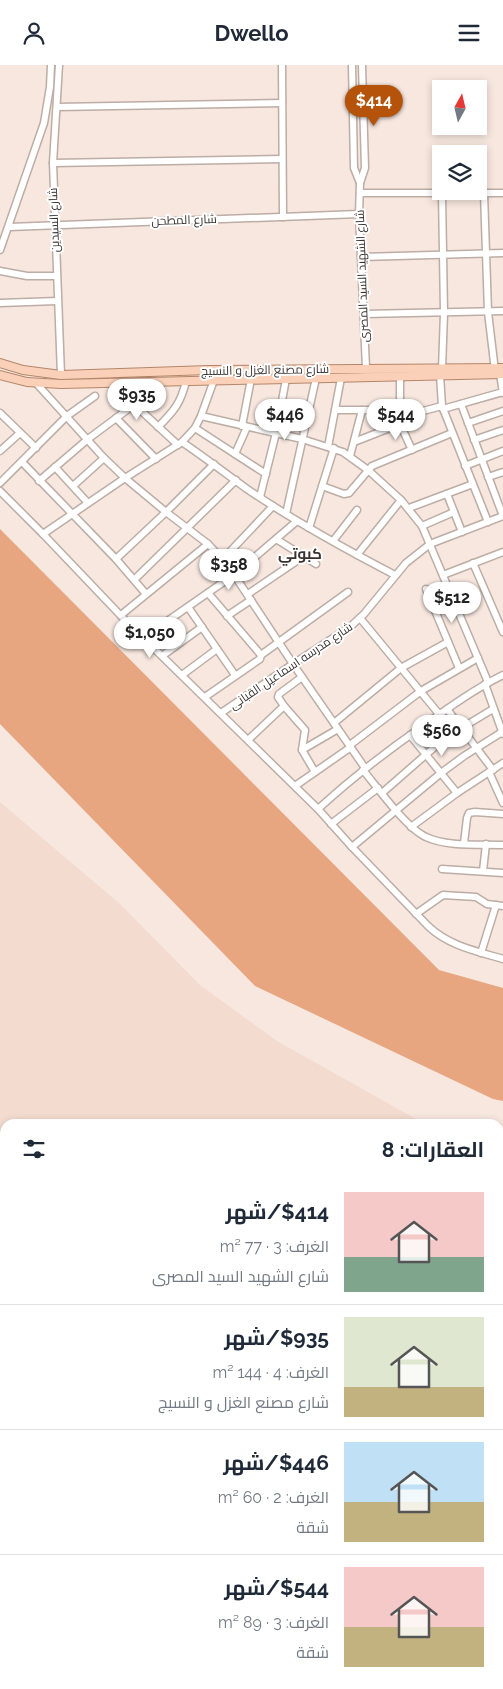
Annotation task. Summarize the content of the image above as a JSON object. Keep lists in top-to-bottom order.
{
  "streets": {
    "main road": ["شارع مصنع الغزل و النسيج"],
    "street": [
      "شارع السيدين",
      "شارع المطحن",
      "شارع الشهيد السيد المصرى",
      "شارع مدرسه اسماعيل القبانى"
    ]
  },
  "crossings": [
    ["شارع السيدين", "شارع المطحن"],
    ["شارع السيدين", "شارع مصنع الغزل و النسيج"],
    ["شارع المطحن", "شارع الشهيد السيد المصرى"],
    ["شارع الشهيد السيد المصرى", "شارع مصنع الغزل و النسيج"]
  ],
  "districts": ["كبوتي"],
  "north": "top",
  "page": {
    "header": "Dwello",
    "price": [
      "$414",
      "$935",
      "$446",
      "$544",
      "$358",
      "$512",
      "$1,050",
      "$560"
    ],
    "heading": "العقارات: 8",
    "list": [
      {
        "name": "$414/شهر",
        "note": "الغرف: 3 · 77 m² · شارع الشهيد السيد المصرى"
      },
      {
        "name": "$935/شهر",
        "note": "الغرف: 4 · 144 m² · شارع مصنع الغزل و النسيج"
      },
      {
        "name": "$446/شهر",
        "note": "الغرف: 2 · 60 m² · شقة"
      },
      {
        "name": "$544/شهر",
        "note": "الغرف: 3 · 89 m² · شقة"
      }
    ]
  }
}
